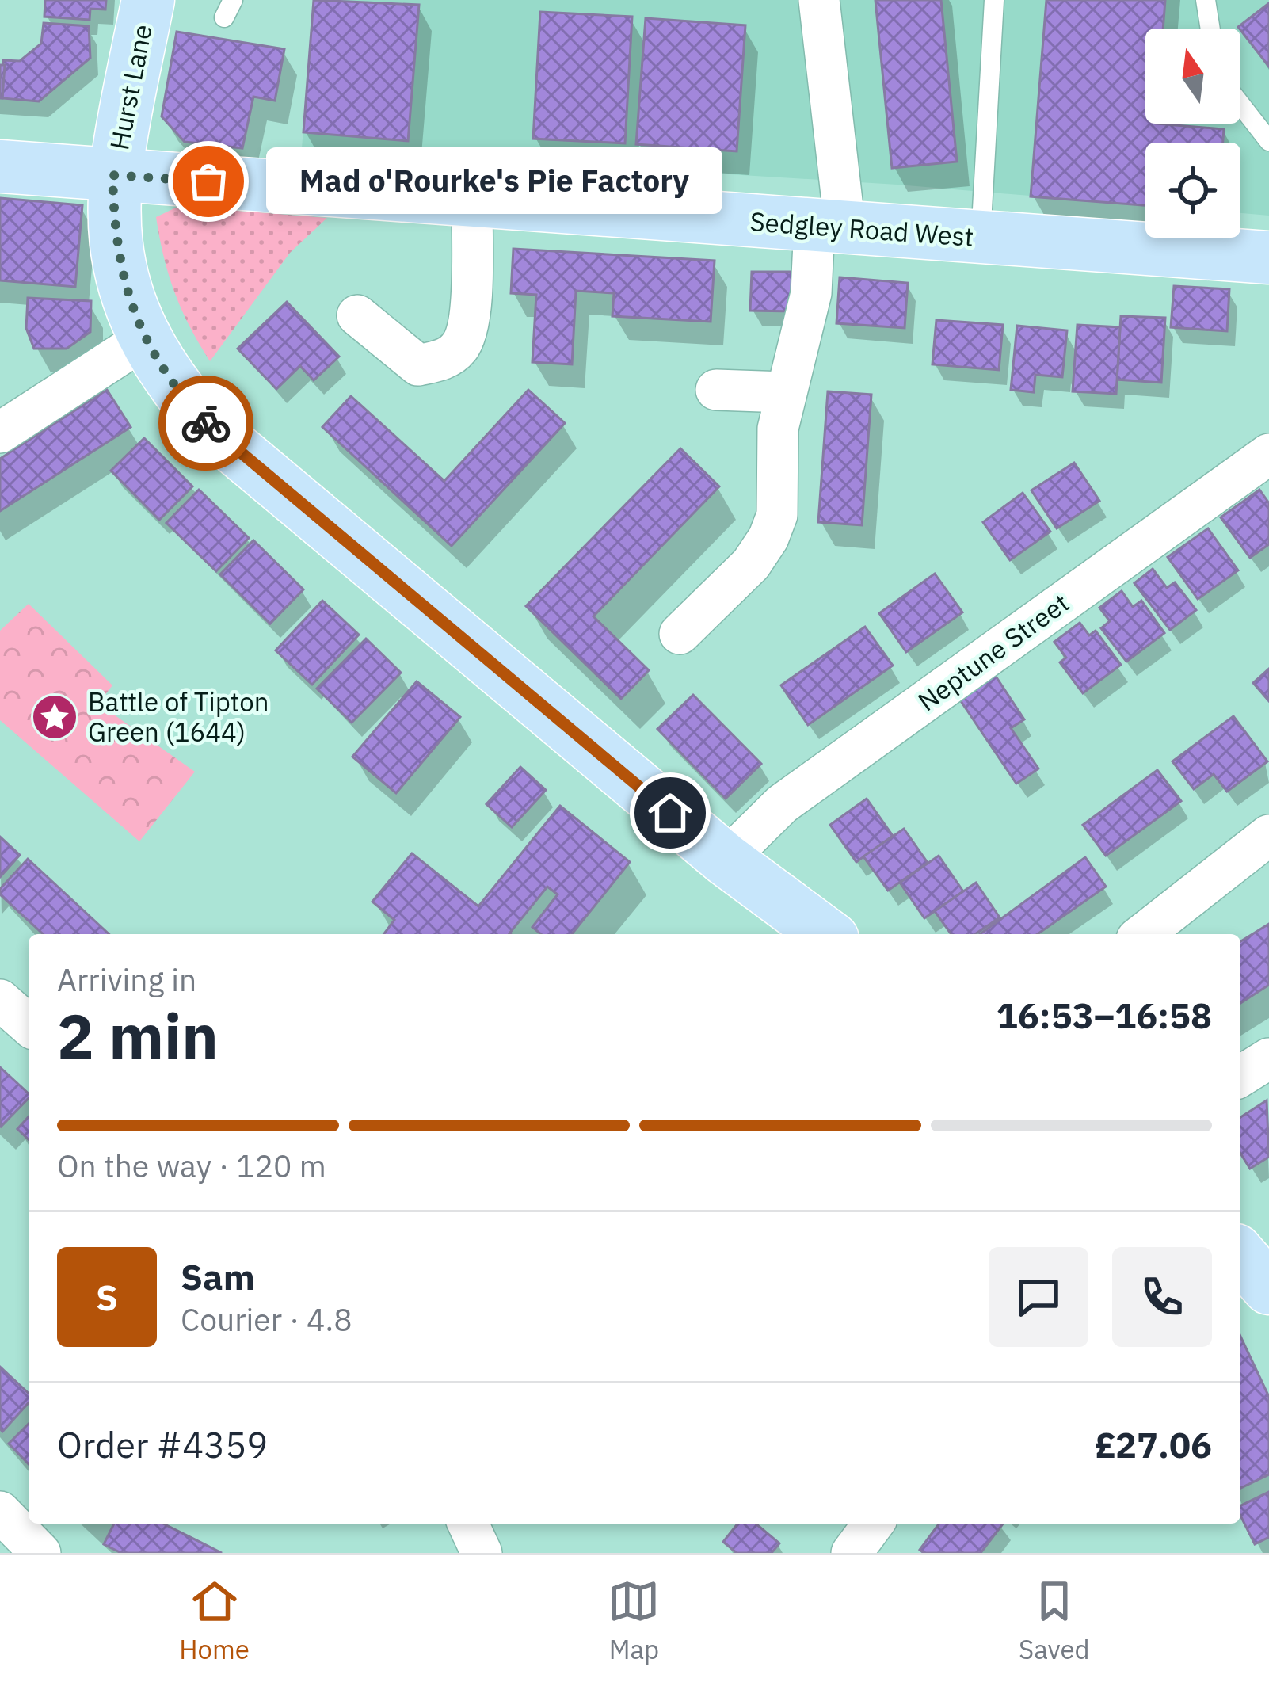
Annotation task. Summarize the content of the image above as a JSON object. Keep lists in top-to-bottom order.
{
  "streets": {
    "main road": ["Hurst Lane", "Sedgley Road West"],
    "street": ["Neptune Street"]
  },
  "crossings": [
    ["Hurst Lane", "Sedgley Road West"],
    ["Hurst Lane", "Neptune Street"]
  ],
  "places": {
    "other": ["Mad o'Rourke's Pie Factory"],
    "place": ["Battle of Tipton Green (1644)"]
  },
  "north": "top",
  "page": {
    "bubble": "Mad o'Rourke's Pie Factory",
    "heading": ["2 min", "Arriving in", "16:53–16:58"],
    "panel": [
      "Sam",
      "Courier · 4.8",
      "Order #4359",
      "£27.06"
    ],
    "bar": "On the way · 120 m",
    "round": "S",
    "tabs": ["Home", "Map", "Saved"]
  }
}
